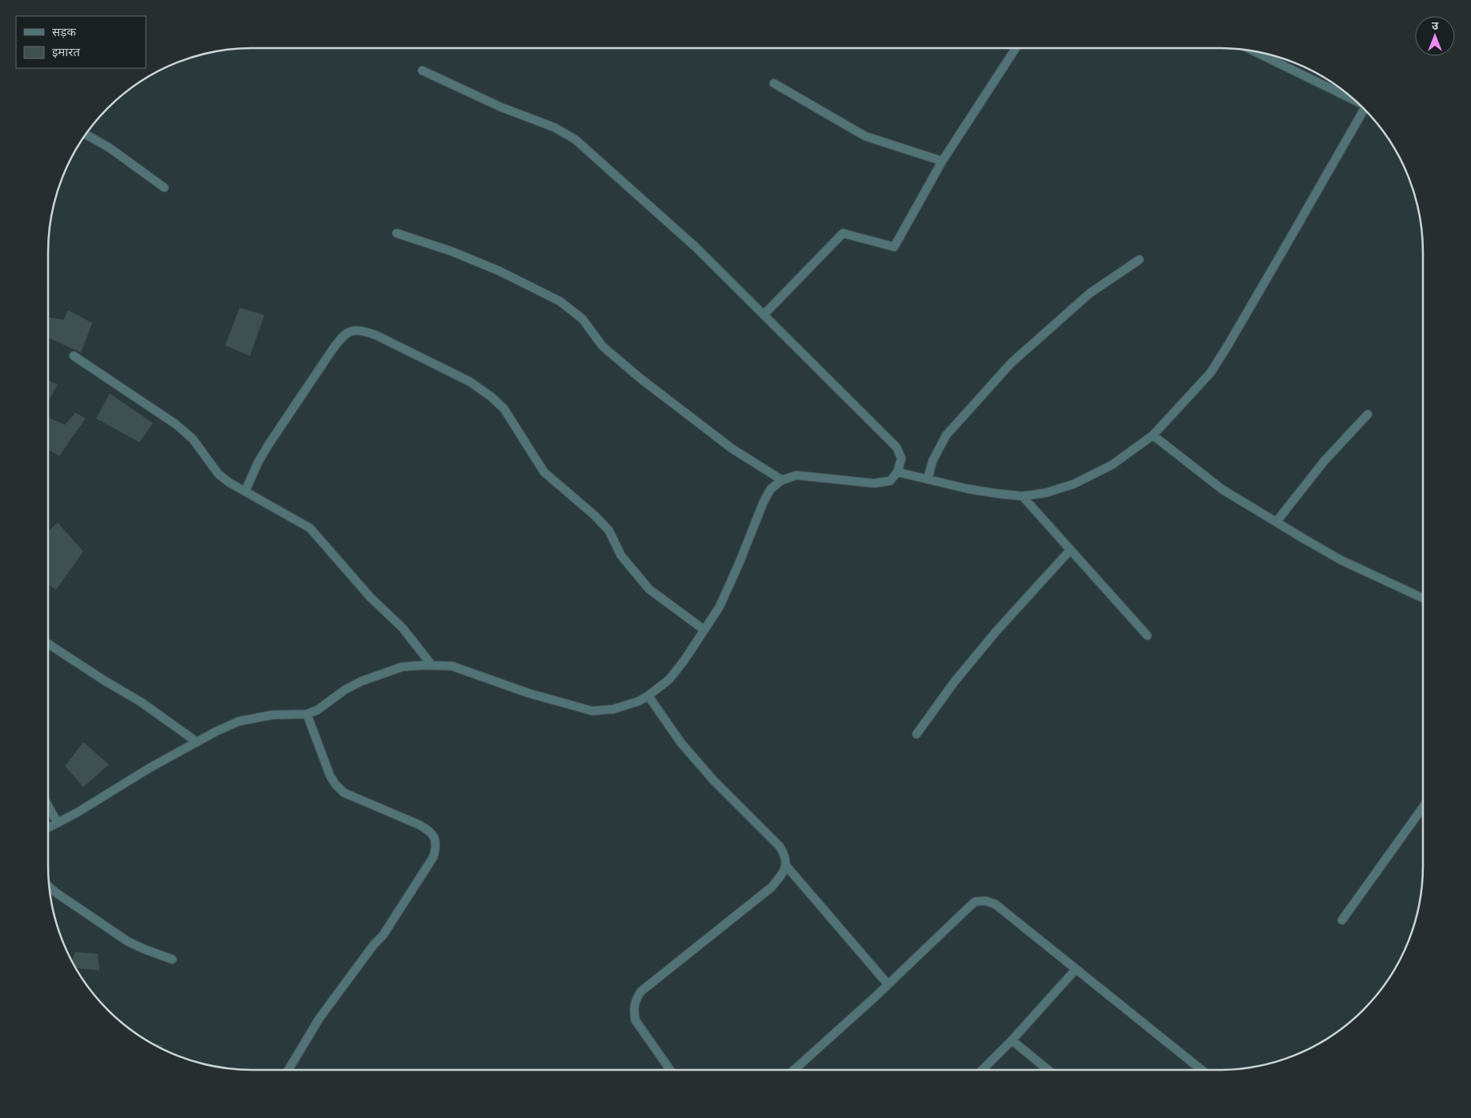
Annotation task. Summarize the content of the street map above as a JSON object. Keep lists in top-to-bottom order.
{
  "legend": ["सड़क", "इमारत"],
  "north": "top"
}
